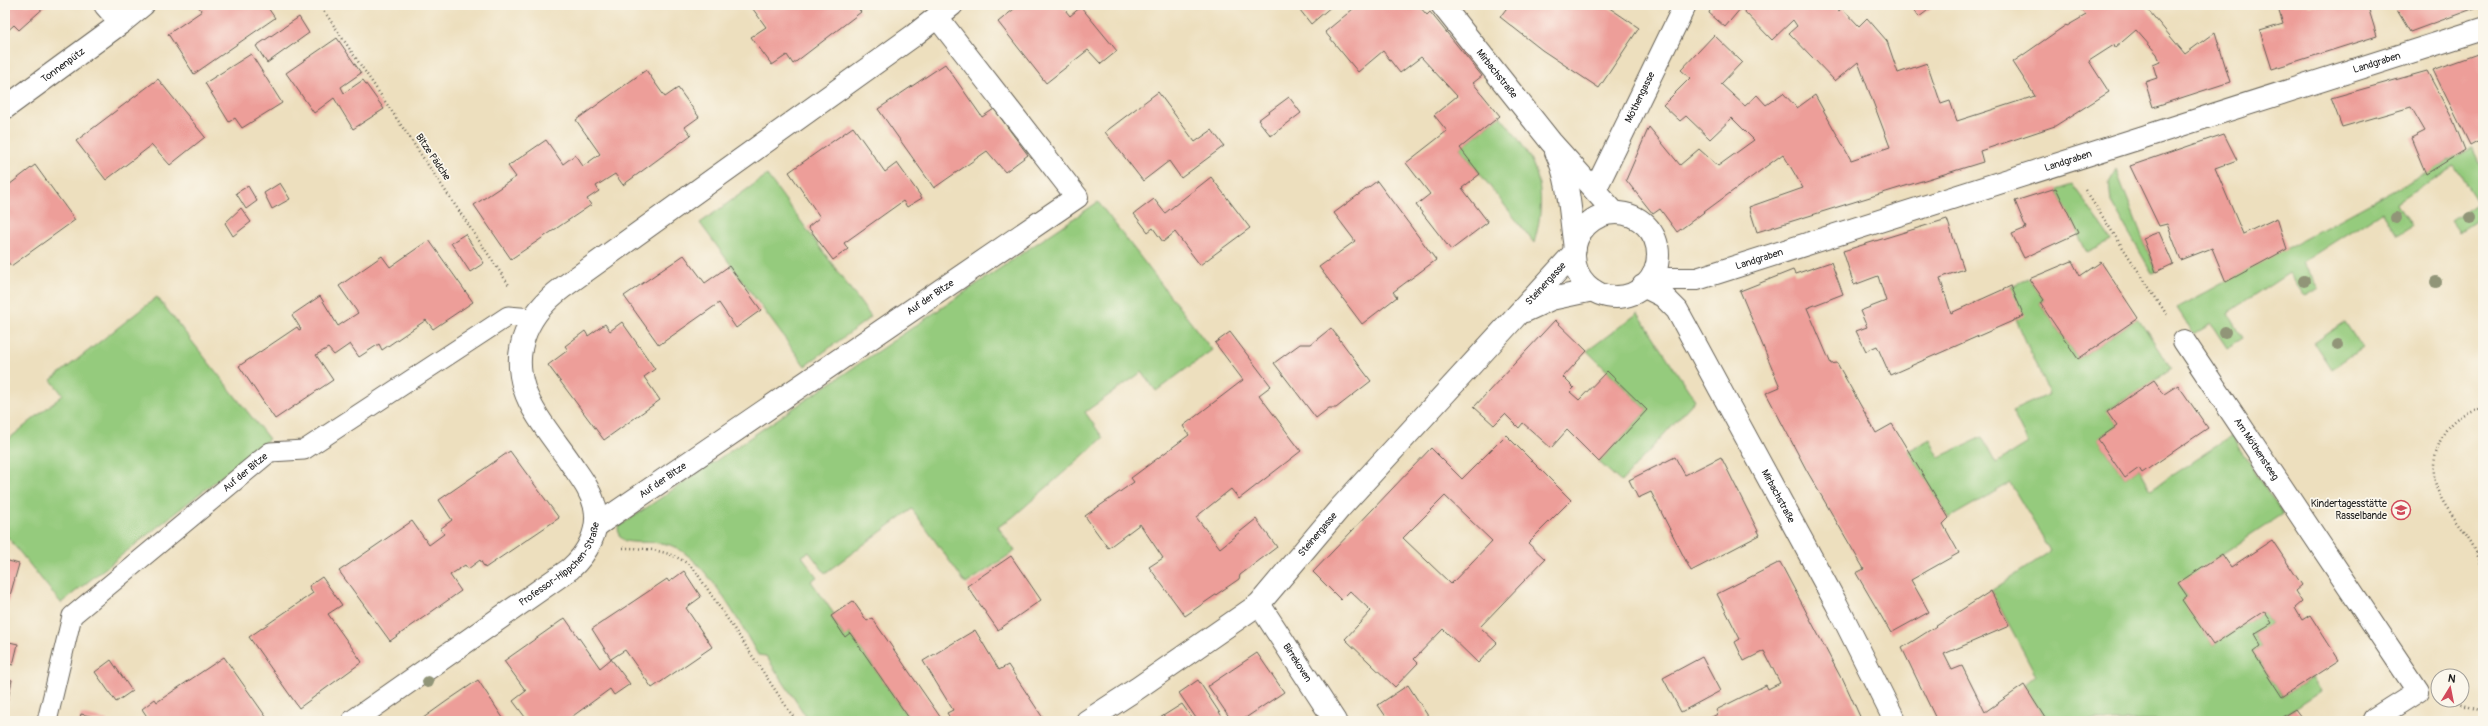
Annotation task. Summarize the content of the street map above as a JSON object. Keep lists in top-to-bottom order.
{
  "streets": {
    "street": [
      "Landgraben",
      "Tonnenpütz",
      "Mirbachstraße",
      "Möthengasse",
      "Steinergasse",
      "Auf der Bitze",
      "Am Möthensteeg",
      "Professor-Hippchen-Straße",
      "Birrekoven"
    ],
    "path": ["Bitze Pädche"]
  },
  "crossings": [
    ["Landgraben", "Mirbachstraße"],
    ["Landgraben", "Steinergasse"],
    ["Mirbachstraße", "Möthengasse"],
    ["Mirbachstraße", "Steinergasse"],
    ["Bitze Pädche", "Auf der Bitze"],
    ["Steinergasse", "Birrekoven"],
    ["Auf der Bitze", "Professor-Hippchen-Straße"]
  ],
  "places": {
    "school or university": ["Kindertagesstätte Rasselbande"]
  },
  "north": "top"
}
